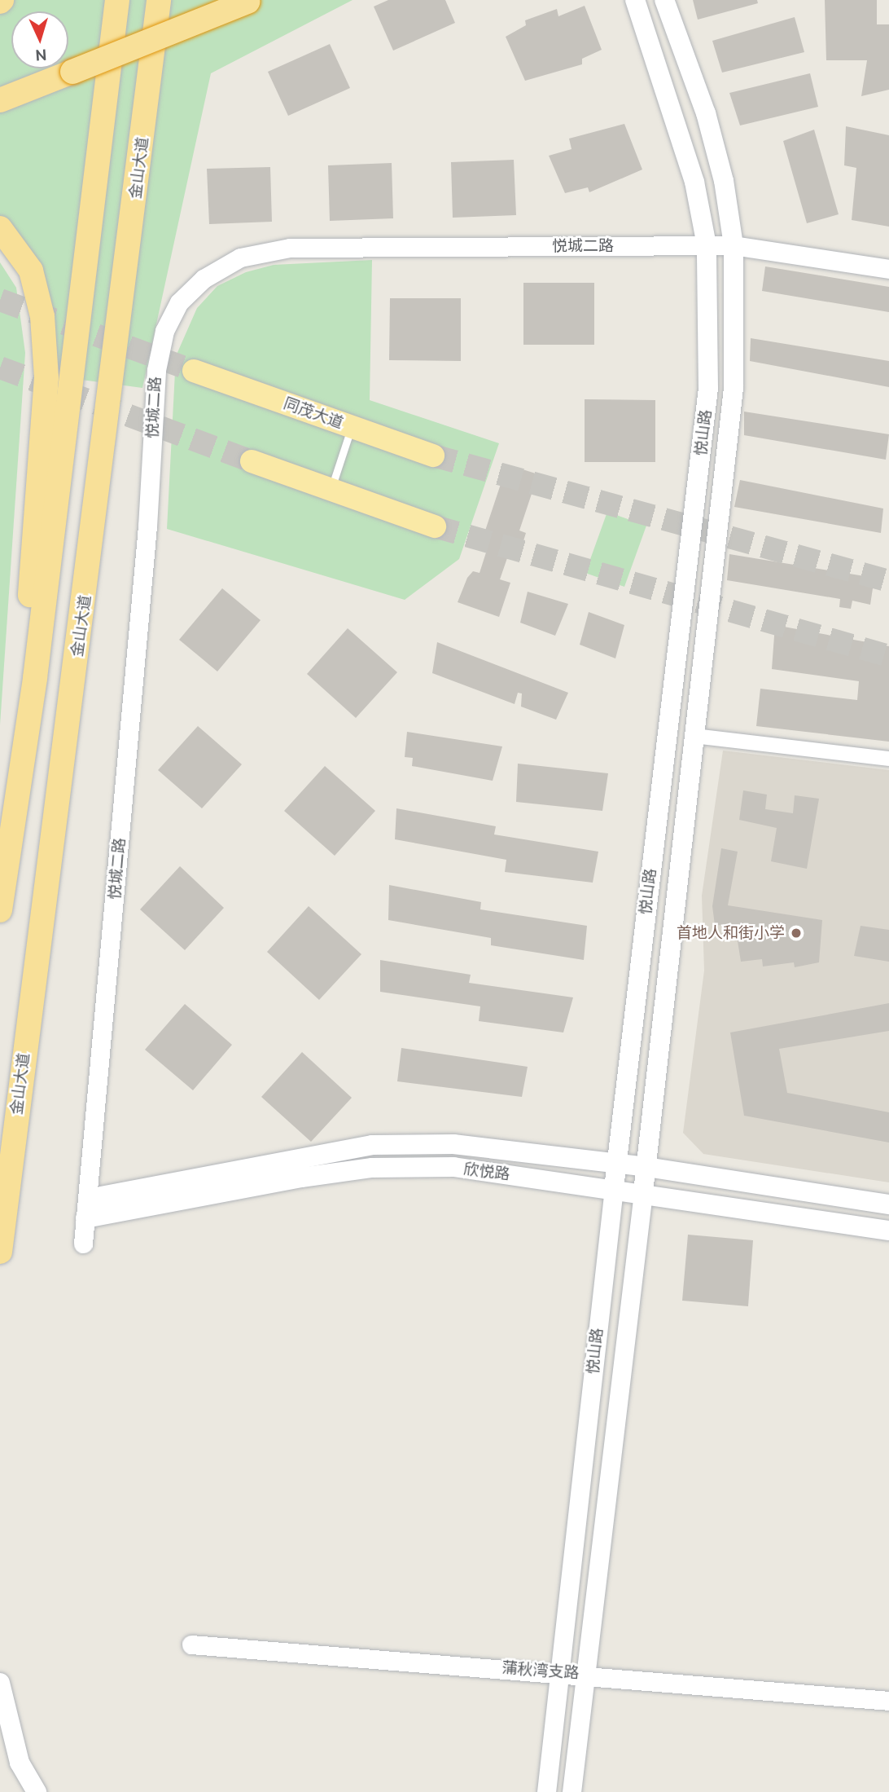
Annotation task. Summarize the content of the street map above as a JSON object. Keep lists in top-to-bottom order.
{
  "streets": {
    "highway": ["金山大道"],
    "main road": ["同茂大道", "悦山路", "欣悦路"],
    "street": ["悦城二路", "蒲秋湾支路"]
  },
  "crossings": [
    ["悦城二路", "悦山路"],
    ["悦城二路", "欣悦路"],
    ["悦山路", "欣悦路"],
    ["悦山路", "蒲秋湾支路"]
  ],
  "places": ["首地人和街小学"],
  "north": "bottom"
}
